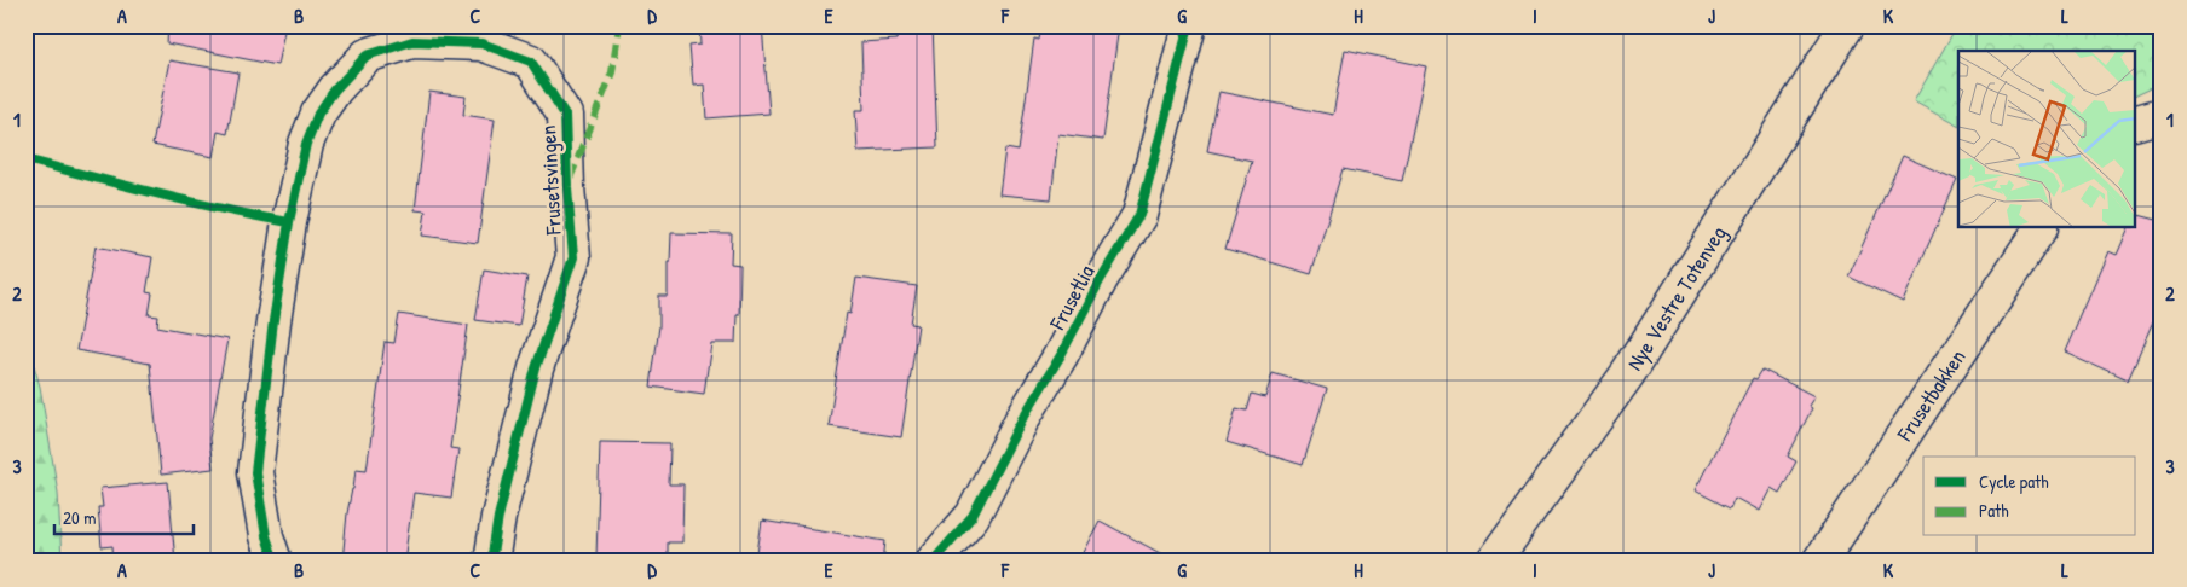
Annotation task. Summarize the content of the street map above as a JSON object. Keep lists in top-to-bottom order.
{
  "streets": {
    "street": [
      "Frusetsvingen",
      "Frusetlia",
      "Nye Vestre Totenveg",
      "Frusetbakken"
    ]
  },
  "legend": ["Cycle path", "Path"],
  "scale_bar": "20 m",
  "grid": {
    "columns": [
      "A",
      "B",
      "C",
      "D",
      "E",
      "F",
      "G",
      "H",
      "I",
      "J",
      "K",
      "L"
    ],
    "rows": ["1", "2", "3"]
  }
}
